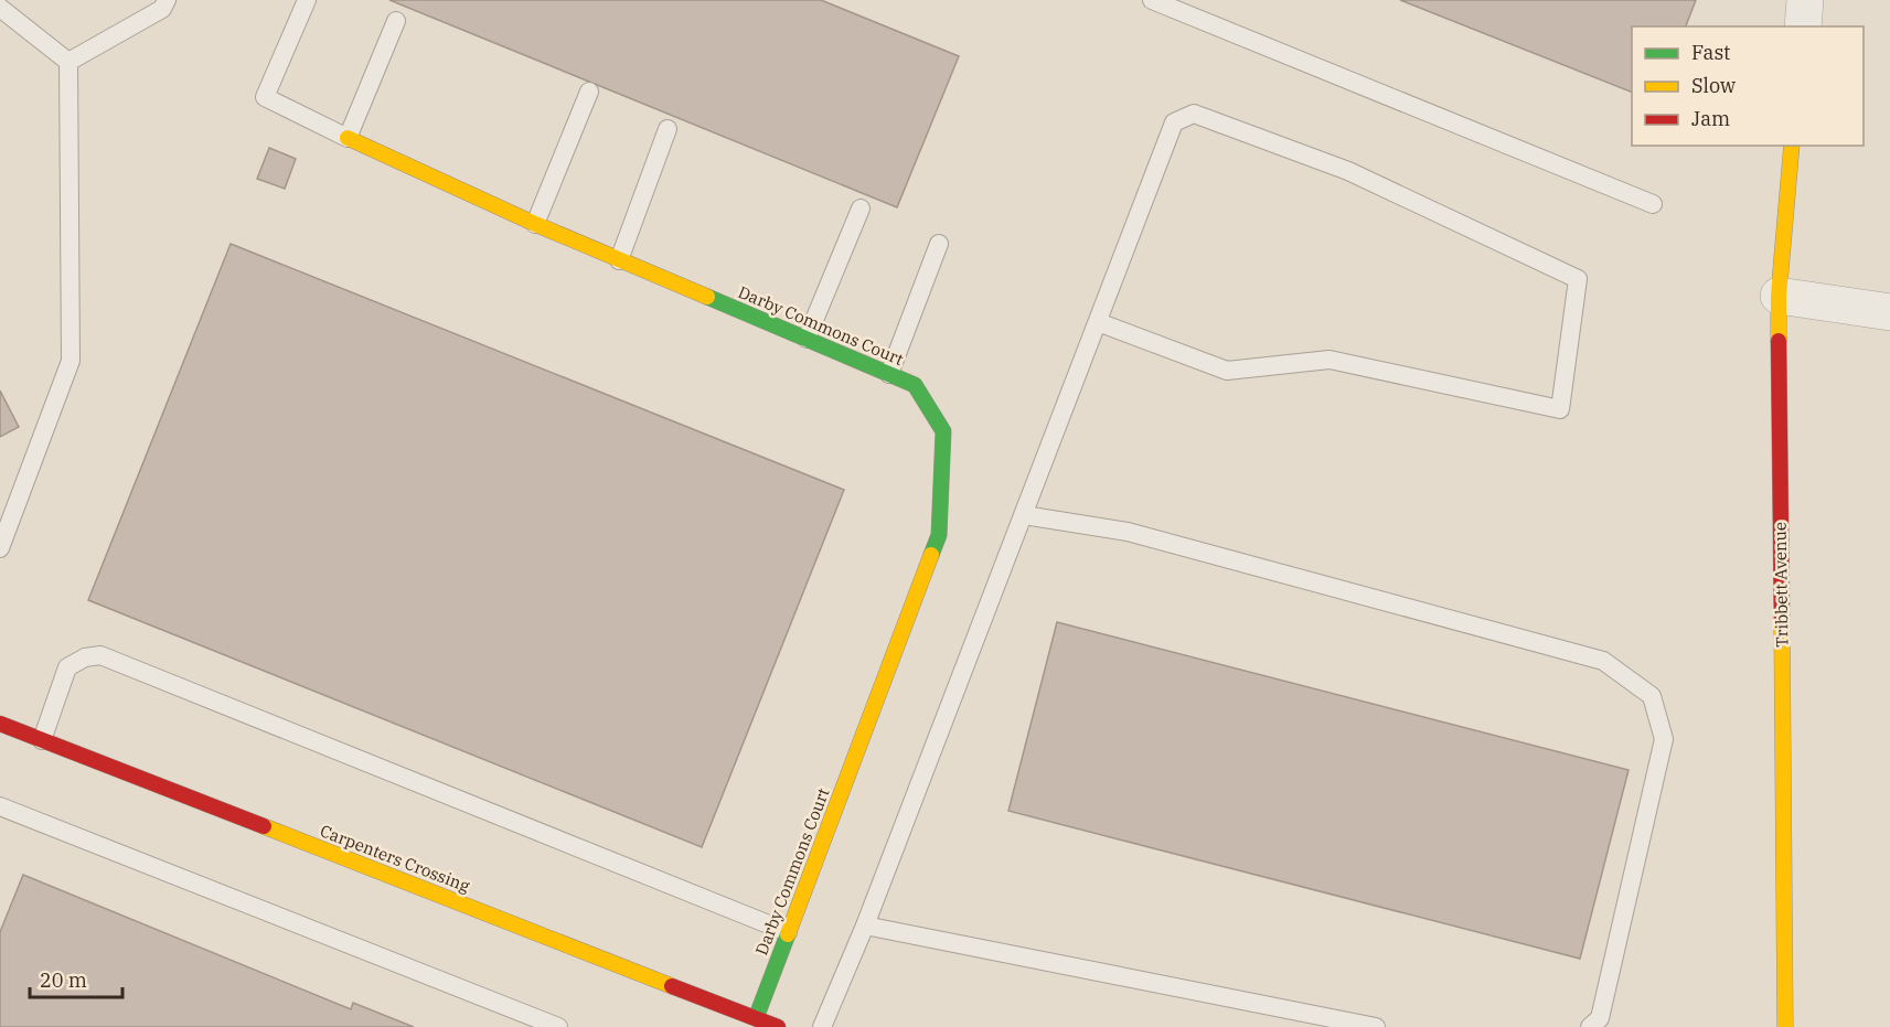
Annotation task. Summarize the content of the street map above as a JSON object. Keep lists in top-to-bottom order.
{
  "streets": {
    "street": ["Darby Commons Court", "Tribbett Avenue", "Carpenters Crossing"]
  },
  "crossings": [
    ["Darby Commons Court", "Carpenters Crossing"]
  ],
  "legend": ["Fast", "Slow", "Jam"],
  "scale_bar": "20 m"
}
